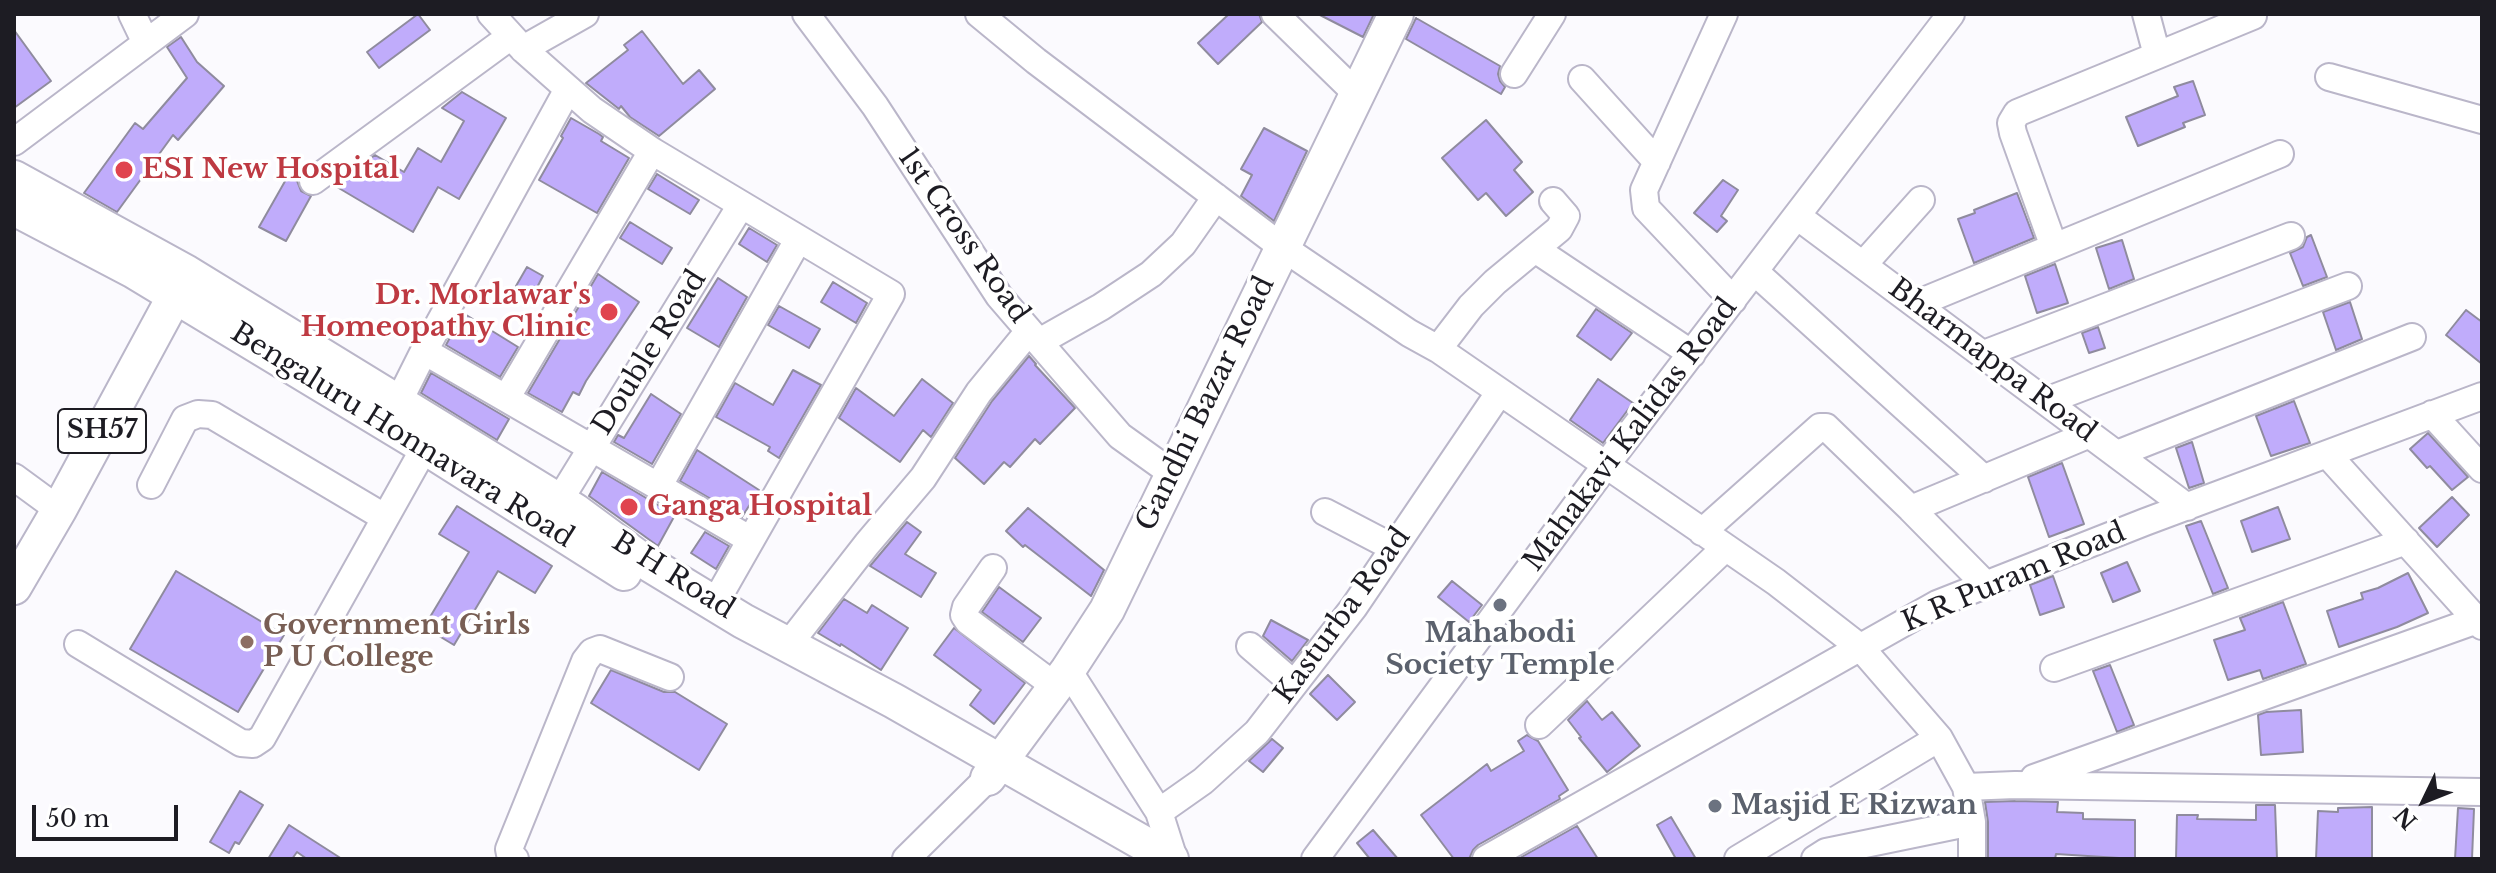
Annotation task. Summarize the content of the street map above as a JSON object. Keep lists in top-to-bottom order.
{
  "streets": {
    "main road": [
      "Gandhi Bazar Road",
      "SH57",
      "Bengaluru Honnavara Road",
      "B H Road"
    ],
    "street": [
      "1st Cross Road",
      "Double Road",
      "Bharmappa Road",
      "Mahakavi Kalidas Road",
      "K R Puram Road",
      "Kasturba Road"
    ]
  },
  "crossings": [
    ["1st Cross Road", "Gandhi Bazar Road"],
    ["Double Road", "B H Road"],
    ["Bharmappa Road", "Mahakavi Kalidas Road"],
    ["Bharmappa Road", "K R Puram Road"],
    ["Gandhi Bazar Road", "Bengaluru Honnavara Road"],
    ["Gandhi Bazar Road", "B H Road"],
    ["SH57", "Bengaluru Honnavara Road"],
    ["SH57", "B H Road"],
    ["Bengaluru Honnavara Road", "B H Road"]
  ],
  "places": [
    "ESI New Hospital",
    "Dr. Morlawar's Homeopathy Clinic",
    "Ganga Hospital",
    "Mahabodi Society Temple",
    "Government Girls P U College",
    "Masjid E Rizwan"
  ],
  "scale_bar": "50 m",
  "north": "bottom left"
}
